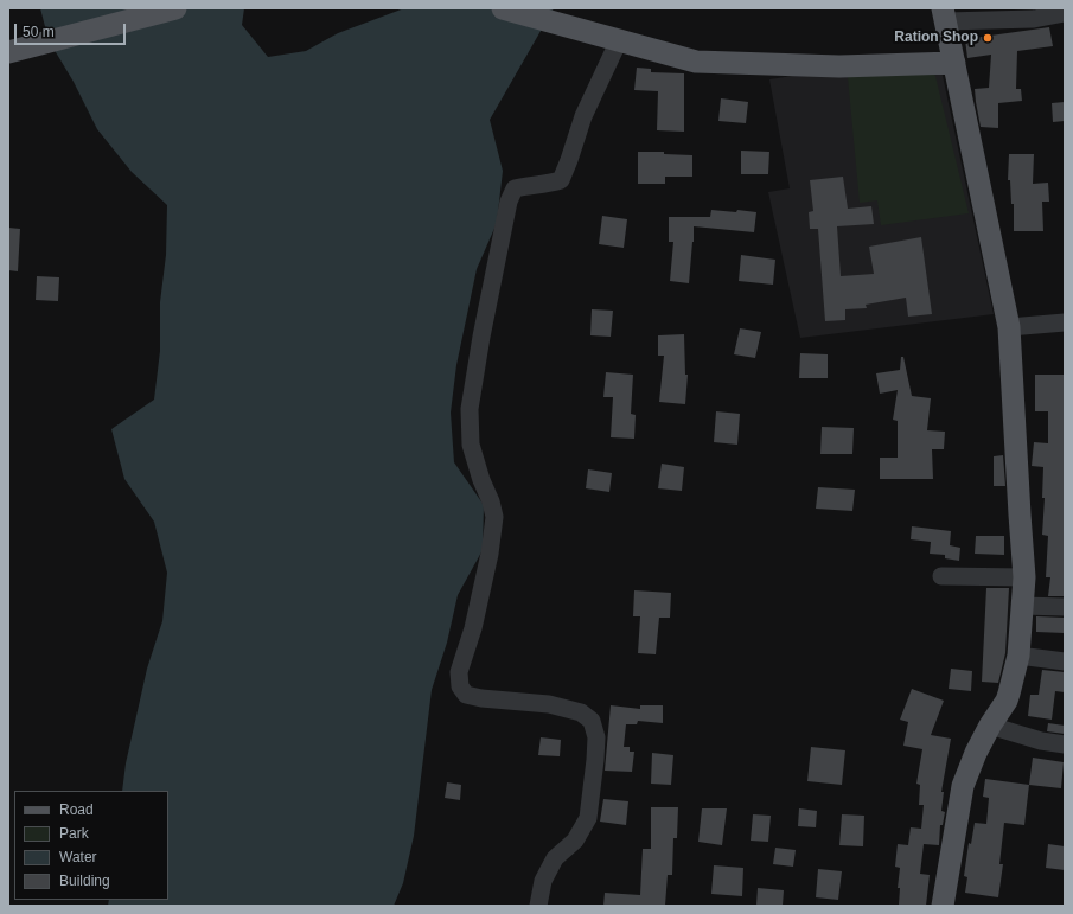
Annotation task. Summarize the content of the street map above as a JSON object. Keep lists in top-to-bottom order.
{
  "places": ["Ration Shop"],
  "legend": [
    "Road",
    "Park",
    "Water",
    "Building"
  ],
  "scale_bar": "50 m"
}
